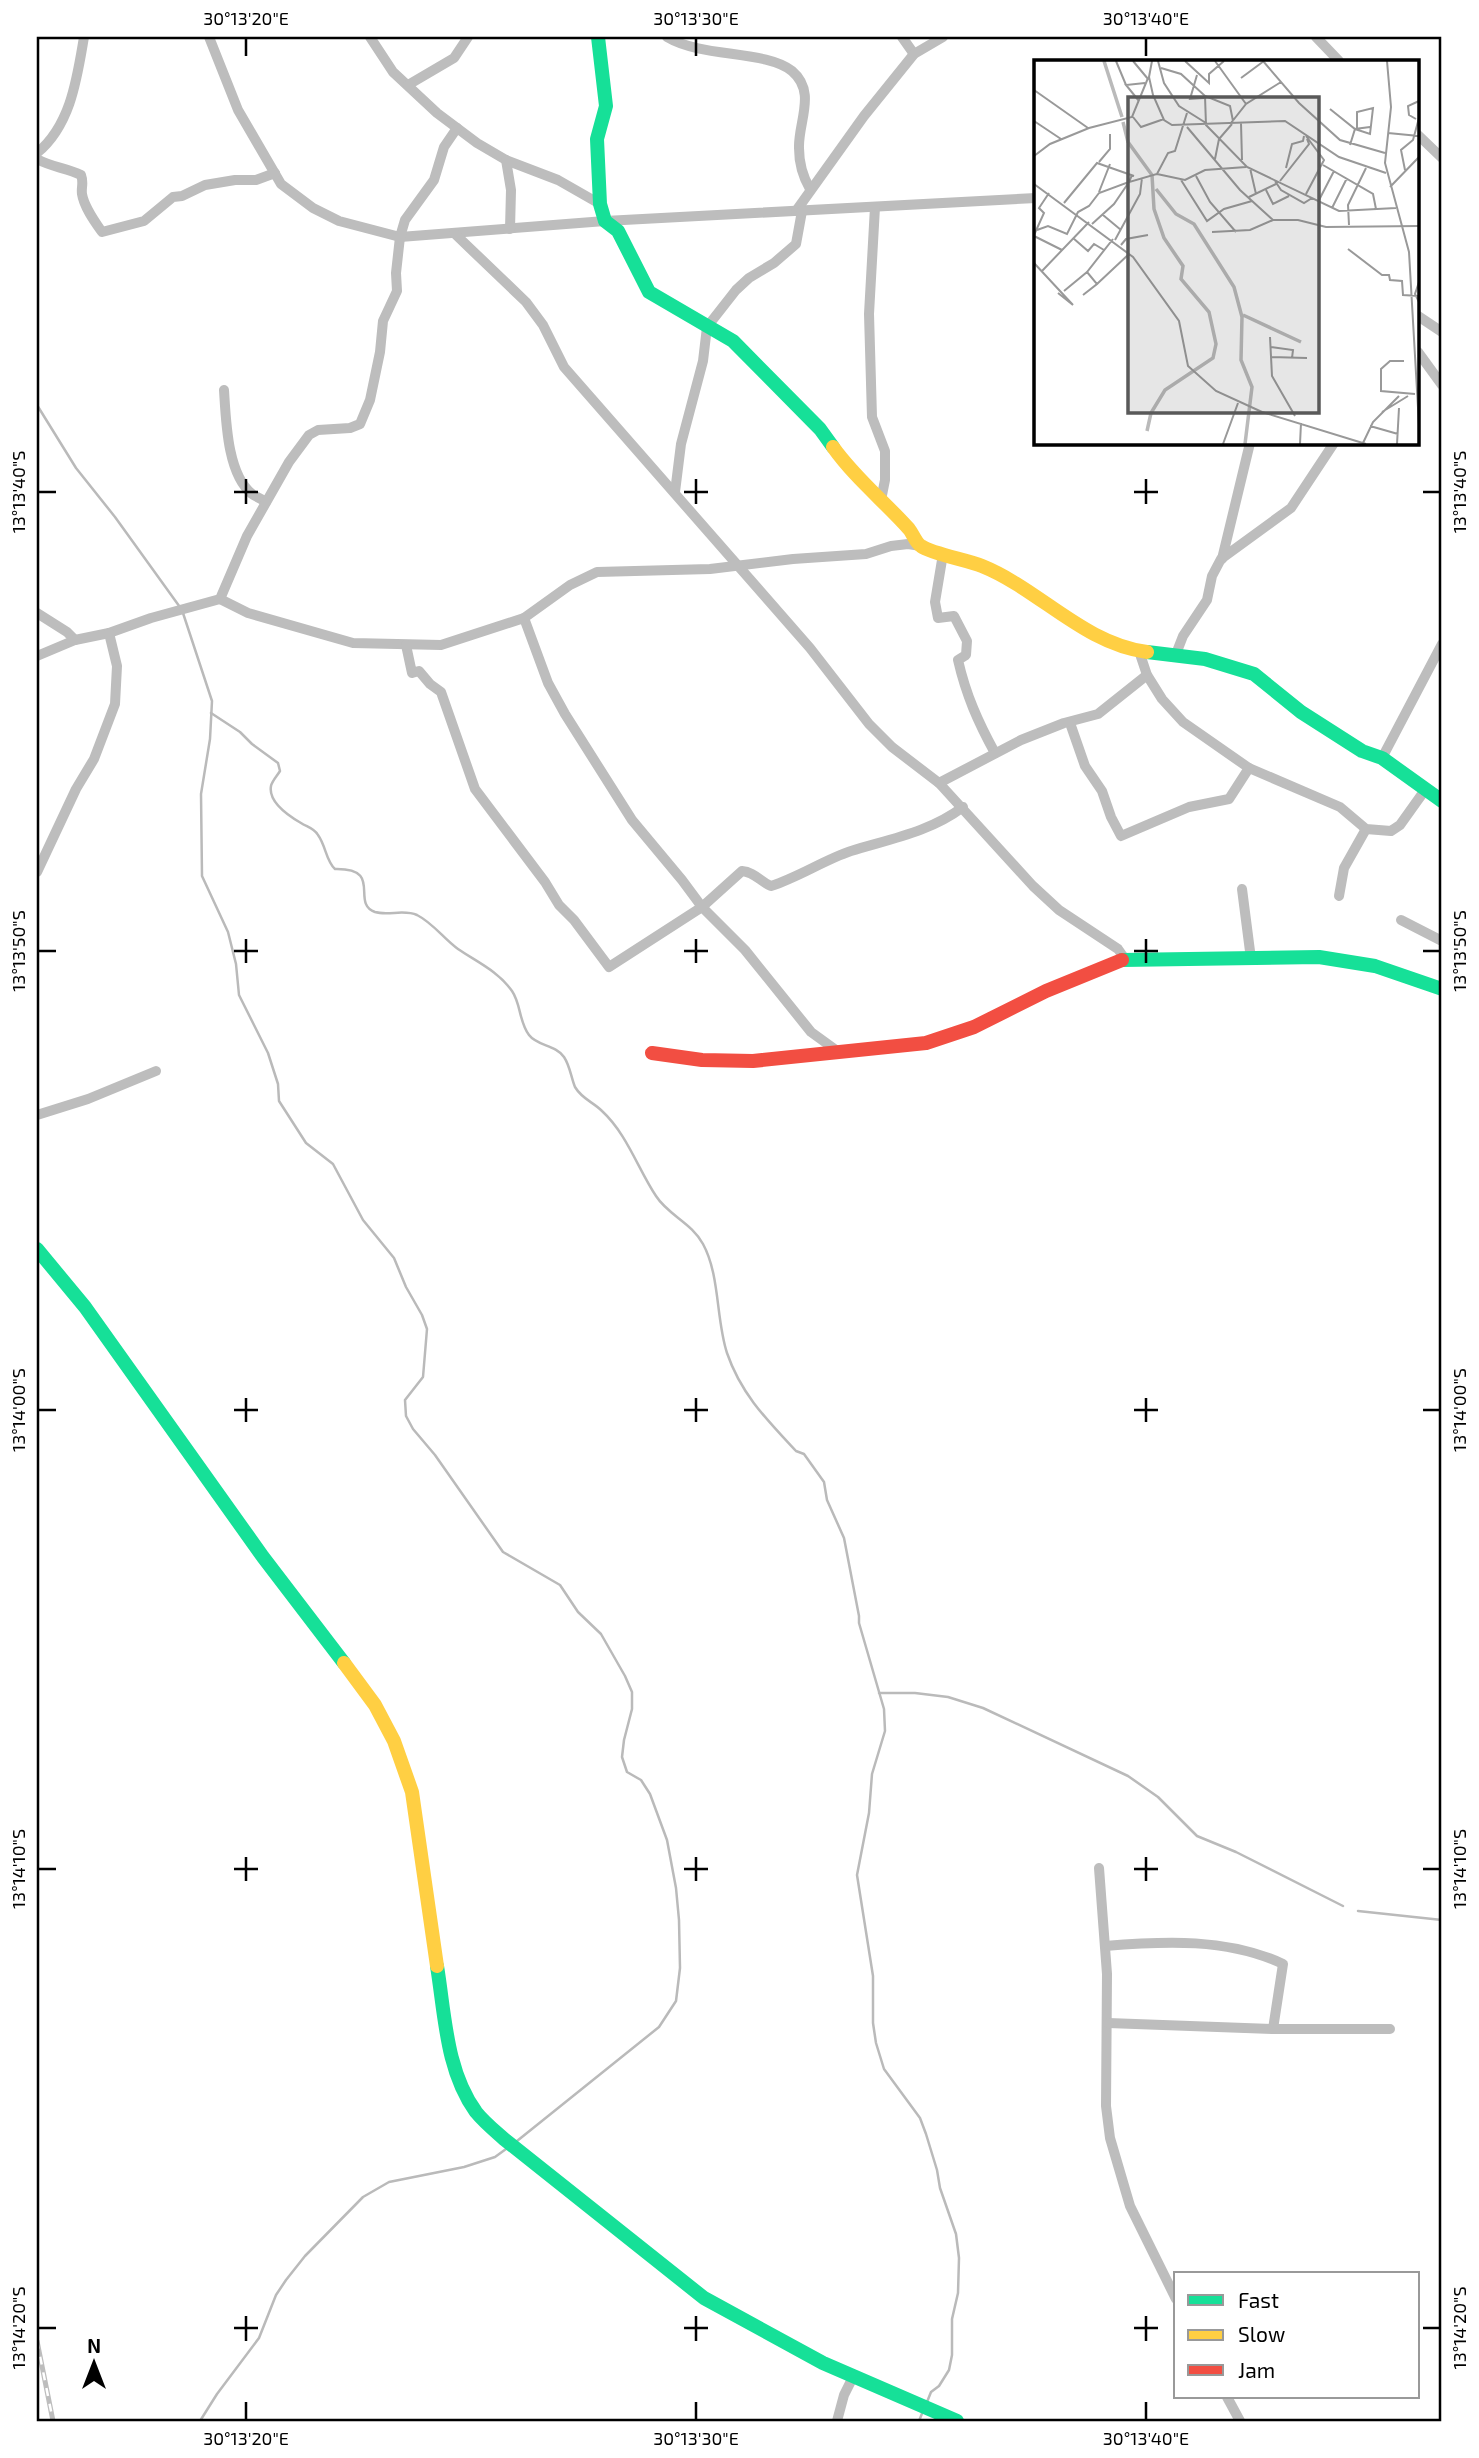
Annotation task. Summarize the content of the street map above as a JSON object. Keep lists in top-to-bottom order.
{
  "legend": ["Fast", "Slow", "Jam"],
  "north": "top",
  "coordinates": [
    "30°13'20\"E",
    "30°13'30\"E",
    "30°13'40\"E",
    "13°13'40\"S",
    "13°13'50\"S",
    "13°14'00\"S",
    "13°14'10\"S",
    "13°14'20\"S"
  ]
}
